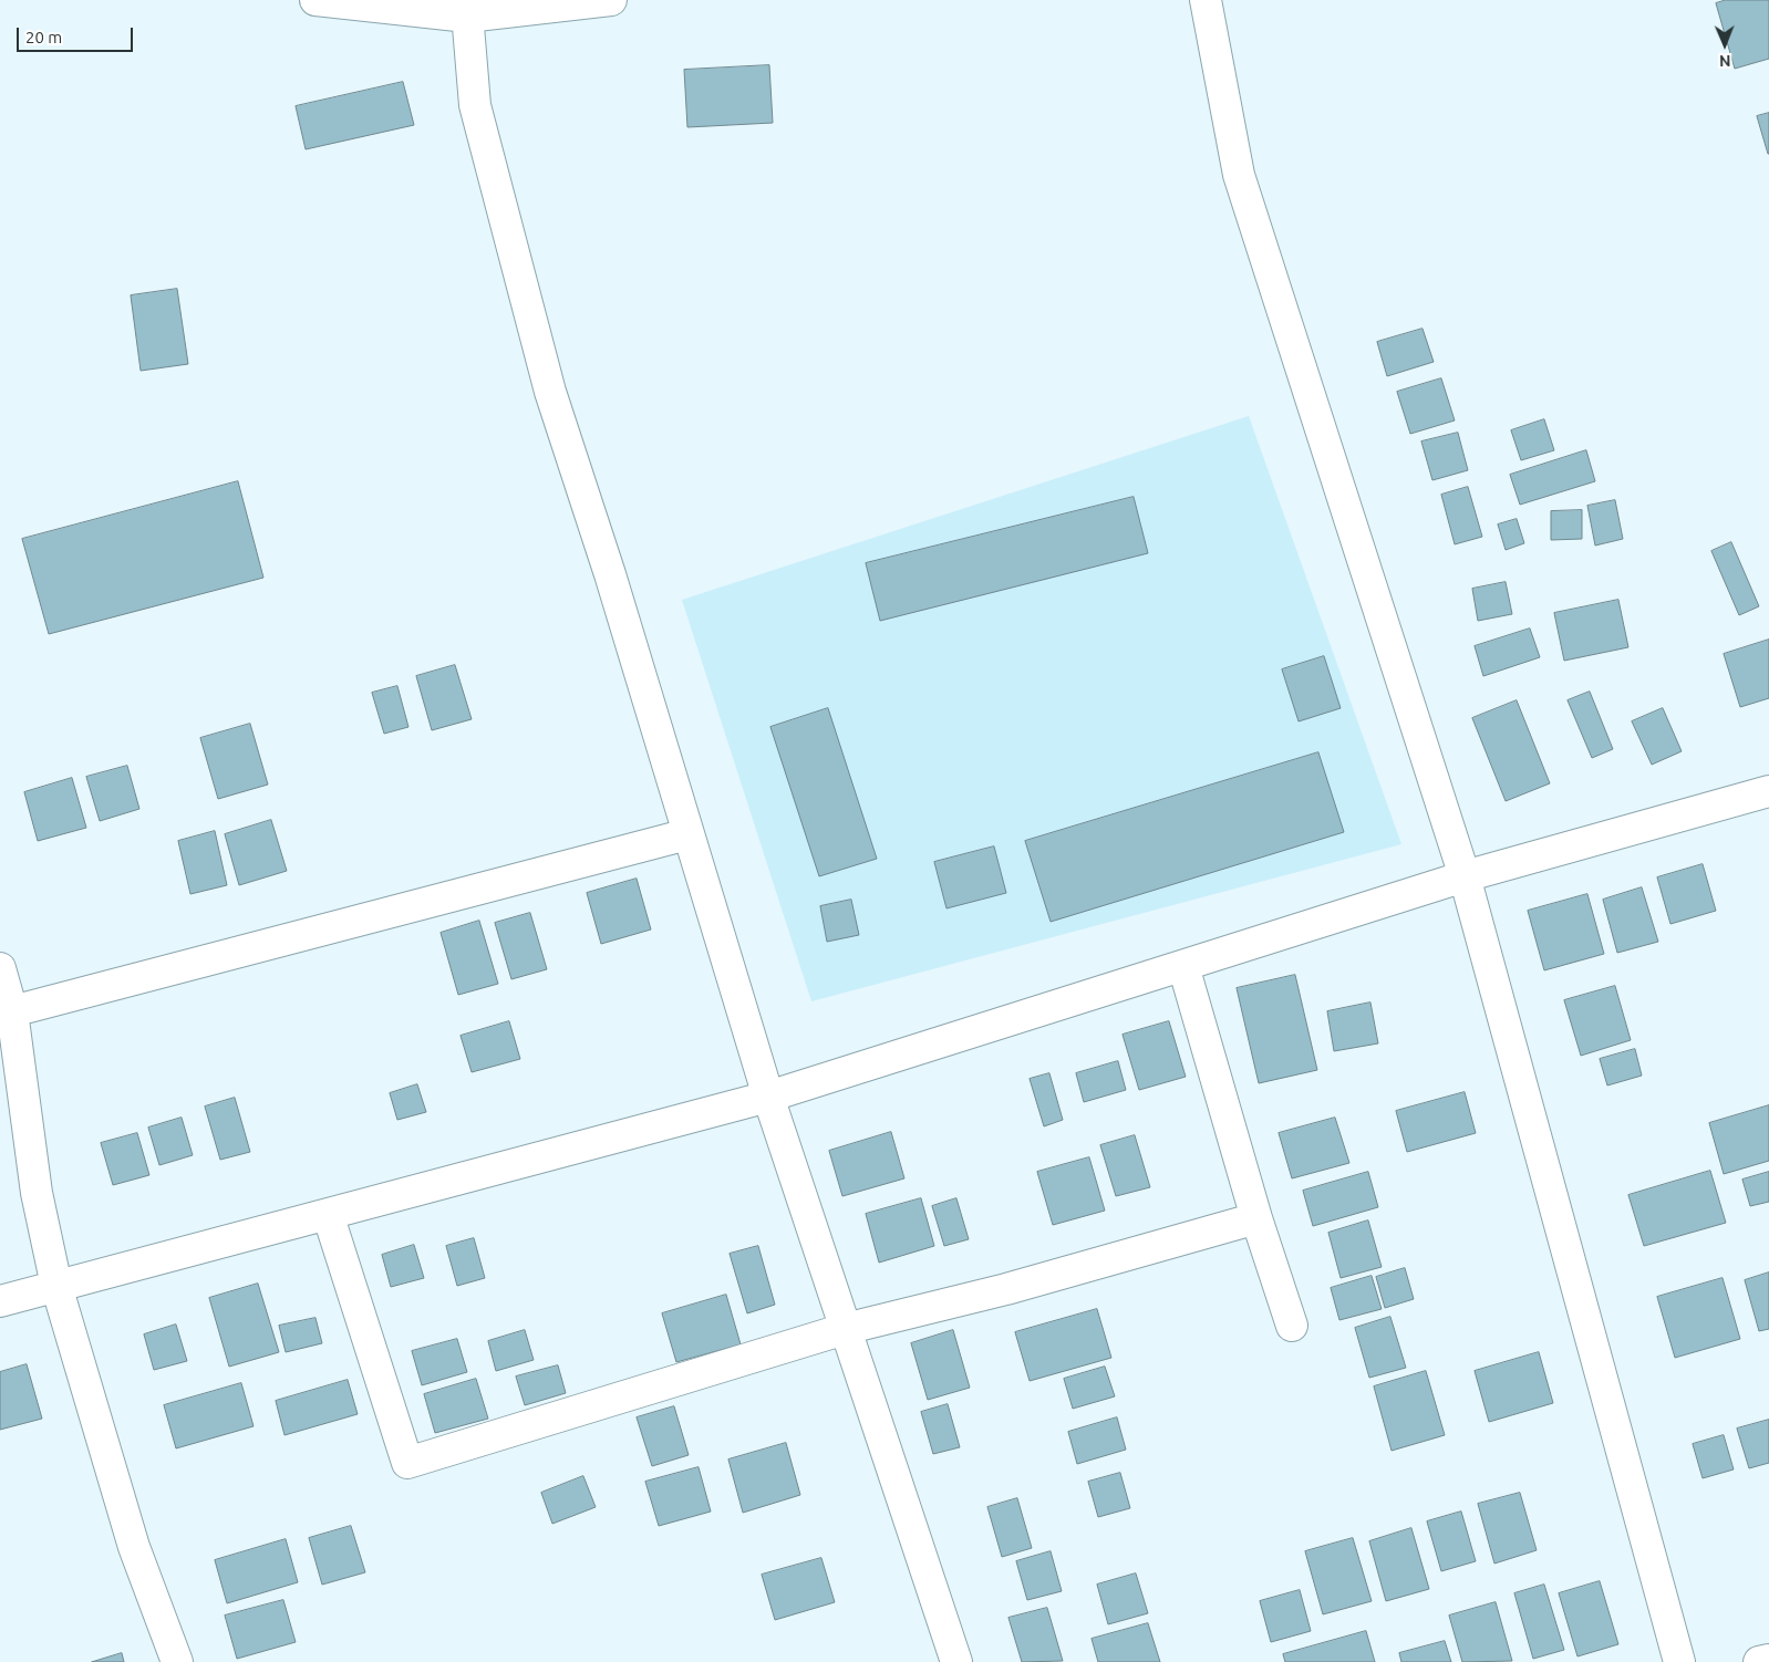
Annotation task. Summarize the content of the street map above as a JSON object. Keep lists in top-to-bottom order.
{
  "scale_bar": "20 m",
  "north": "bottom"
}
